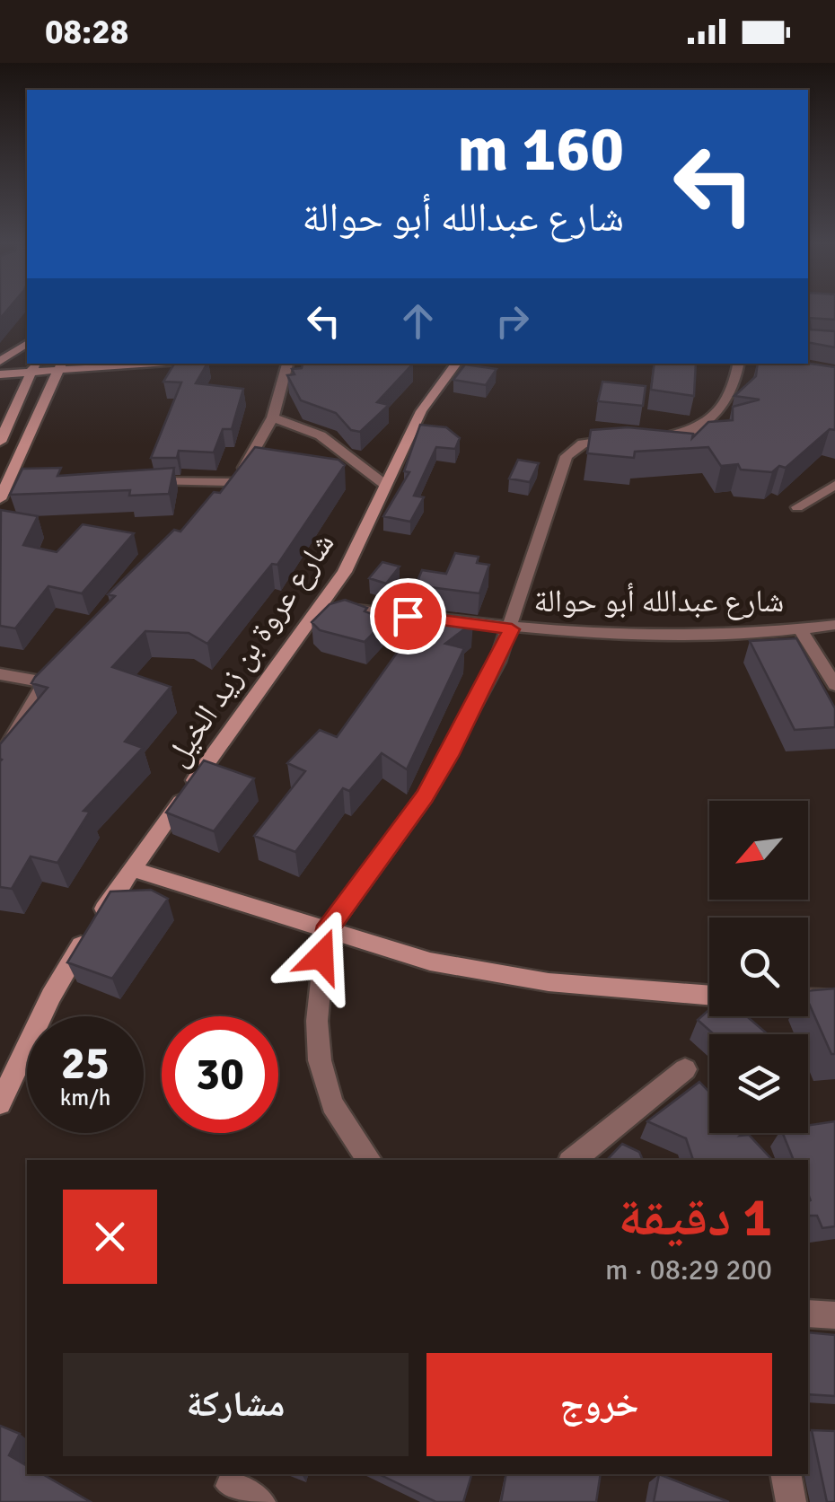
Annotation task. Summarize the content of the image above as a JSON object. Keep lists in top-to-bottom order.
{
  "streets": {
    "street": ["شارع عبدالله أبو حوالة", "شارع عروة بن زيد الخيل"]
  },
  "crossings": [
    ["شارع عبدالله أبو حوالة", "شارع عروة بن زيد الخيل"]
  ],
  "north": "bottom left",
  "page": {
    "status": "08:28",
    "turn": ["160 m", "شارع عبدالله أبو حوالة"],
    "speed": "25 km/h",
    "limit": "30",
    "heading": ["1 دقيقة", "200 m · 08:29"],
    "buttons": ["خروج", "مشاركة"]
  }
}
